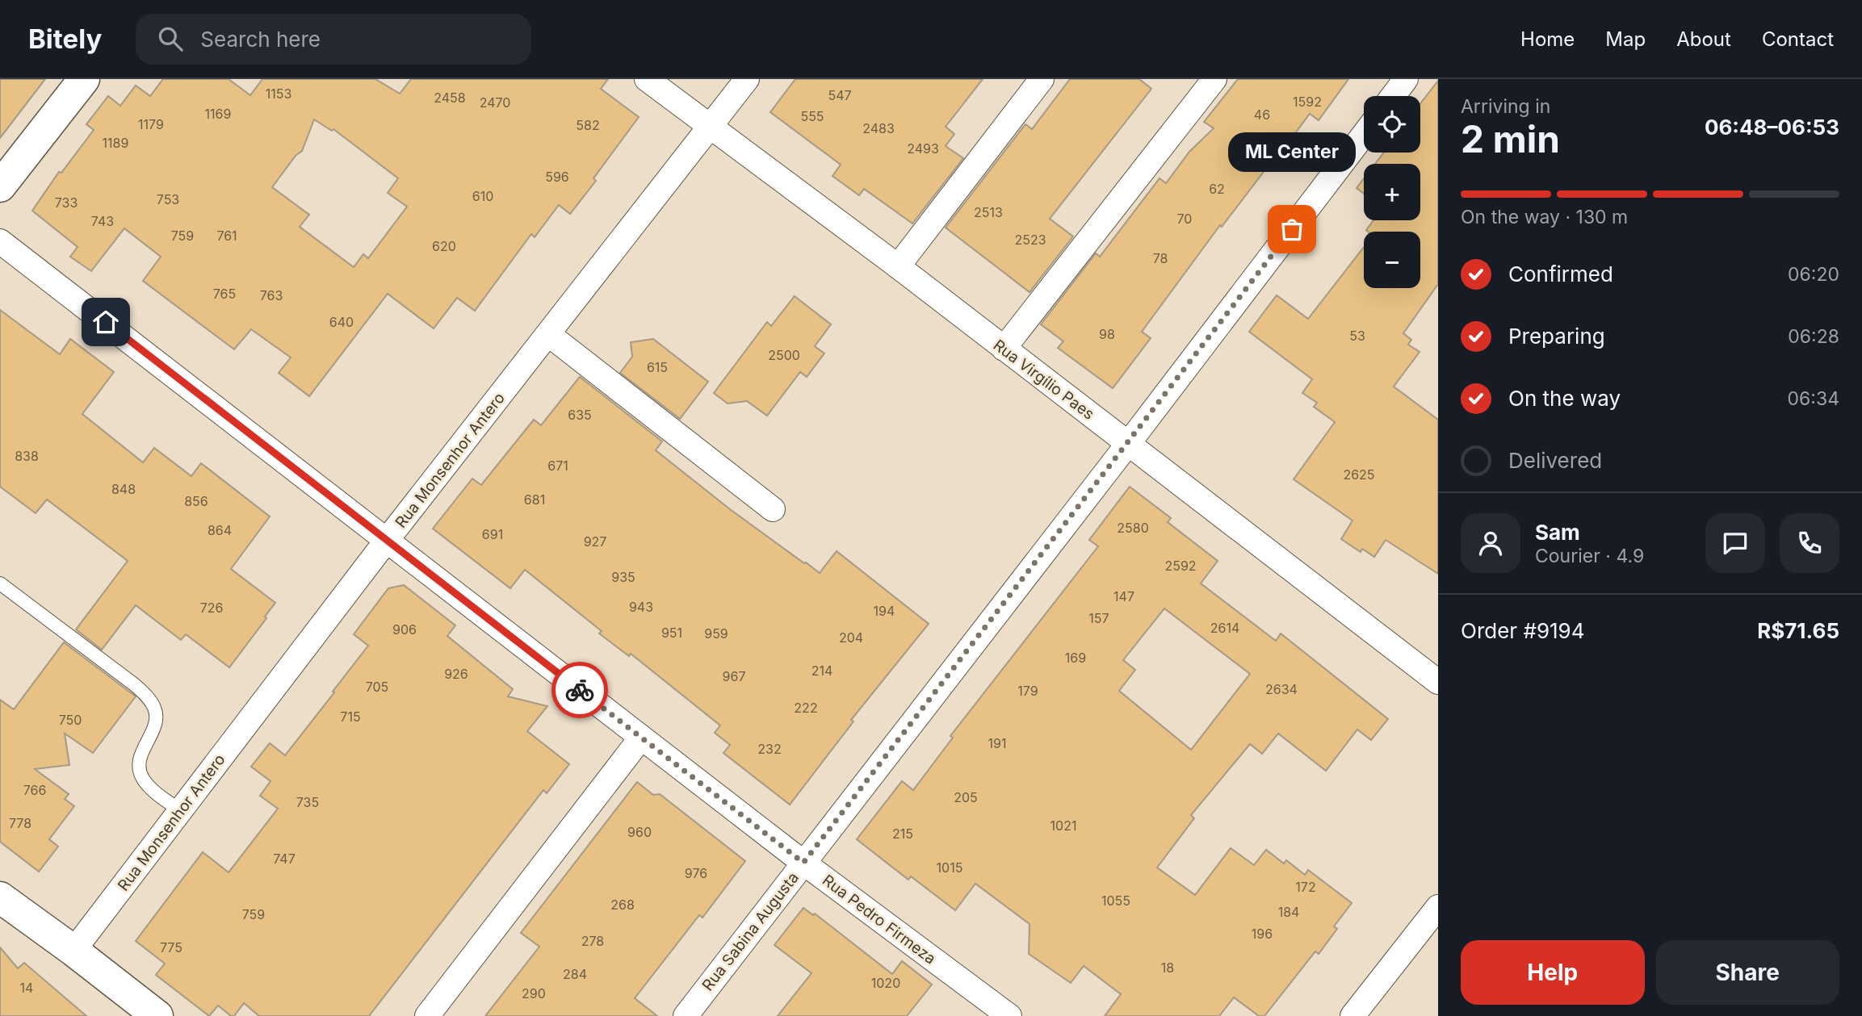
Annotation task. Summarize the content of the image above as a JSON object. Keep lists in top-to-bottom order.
{
  "streets": {
    "street": [
      "Rua Virgílio Paes",
      "Rua Monsenhor Antero",
      "Rua Pedro Firmeza",
      "Rua Sabina Augusta"
    ]
  },
  "crossings": [
    ["Rua Virgílio Paes", "Rua Monsenhor Antero"],
    ["Rua Virgílio Paes", "Rua Sabina Augusta"],
    ["Rua Monsenhor Antero", "Rua Pedro Firmeza"],
    ["Rua Pedro Firmeza", "Rua Sabina Augusta"]
  ],
  "places": ["ML Center"],
  "house_numbers": [
    "1153",
    "547",
    "2458",
    "1592",
    "2470",
    "1169",
    "46",
    "555",
    "1179",
    "582",
    "2483",
    "1189",
    "2493",
    "596",
    "62",
    "610",
    "753",
    "733",
    "2513",
    "70",
    "743",
    "759",
    "761",
    "2523",
    "620",
    "78",
    "765",
    "763",
    "640",
    "98",
    "53",
    "2500",
    "615",
    "635",
    "838",
    "671",
    "2625",
    "848",
    "681",
    "856",
    "2580",
    "864",
    "691",
    "927",
    "2592",
    "935",
    "147",
    "943",
    "726",
    "194",
    "157",
    "2614",
    "906",
    "951",
    "959",
    "204",
    "169",
    "214",
    "926",
    "967",
    "705",
    "2634",
    "179",
    "222",
    "715",
    "750",
    "191",
    "232",
    "766",
    "205",
    "735",
    "778",
    "1021",
    "960",
    "215",
    "747",
    "1015",
    "976",
    "172",
    "1055",
    "268",
    "184",
    "759",
    "196",
    "278",
    "775",
    "18",
    "284",
    "1020",
    "14",
    "290"
  ],
  "page": {
    "header": "Bitely",
    "search": "Search here",
    "nav": [
      "Home",
      "Map",
      "About",
      "Contact"
    ],
    "heading": ["2 min", "Arriving in", "06:48–06:53"],
    "panel": [
      "Sam",
      "Courier · 4.9",
      "Order #9194",
      "R$71.65"
    ],
    "map_buttons": ["+", "−"],
    "bubble": "ML Center",
    "bar": "On the way · 130 m",
    "list": [
      ["Confirmed", "06:20"],
      ["Preparing", "06:28"],
      ["On the way", "06:34"],
      "Delivered"
    ],
    "buttons": ["Help", "Share"]
  }
}
